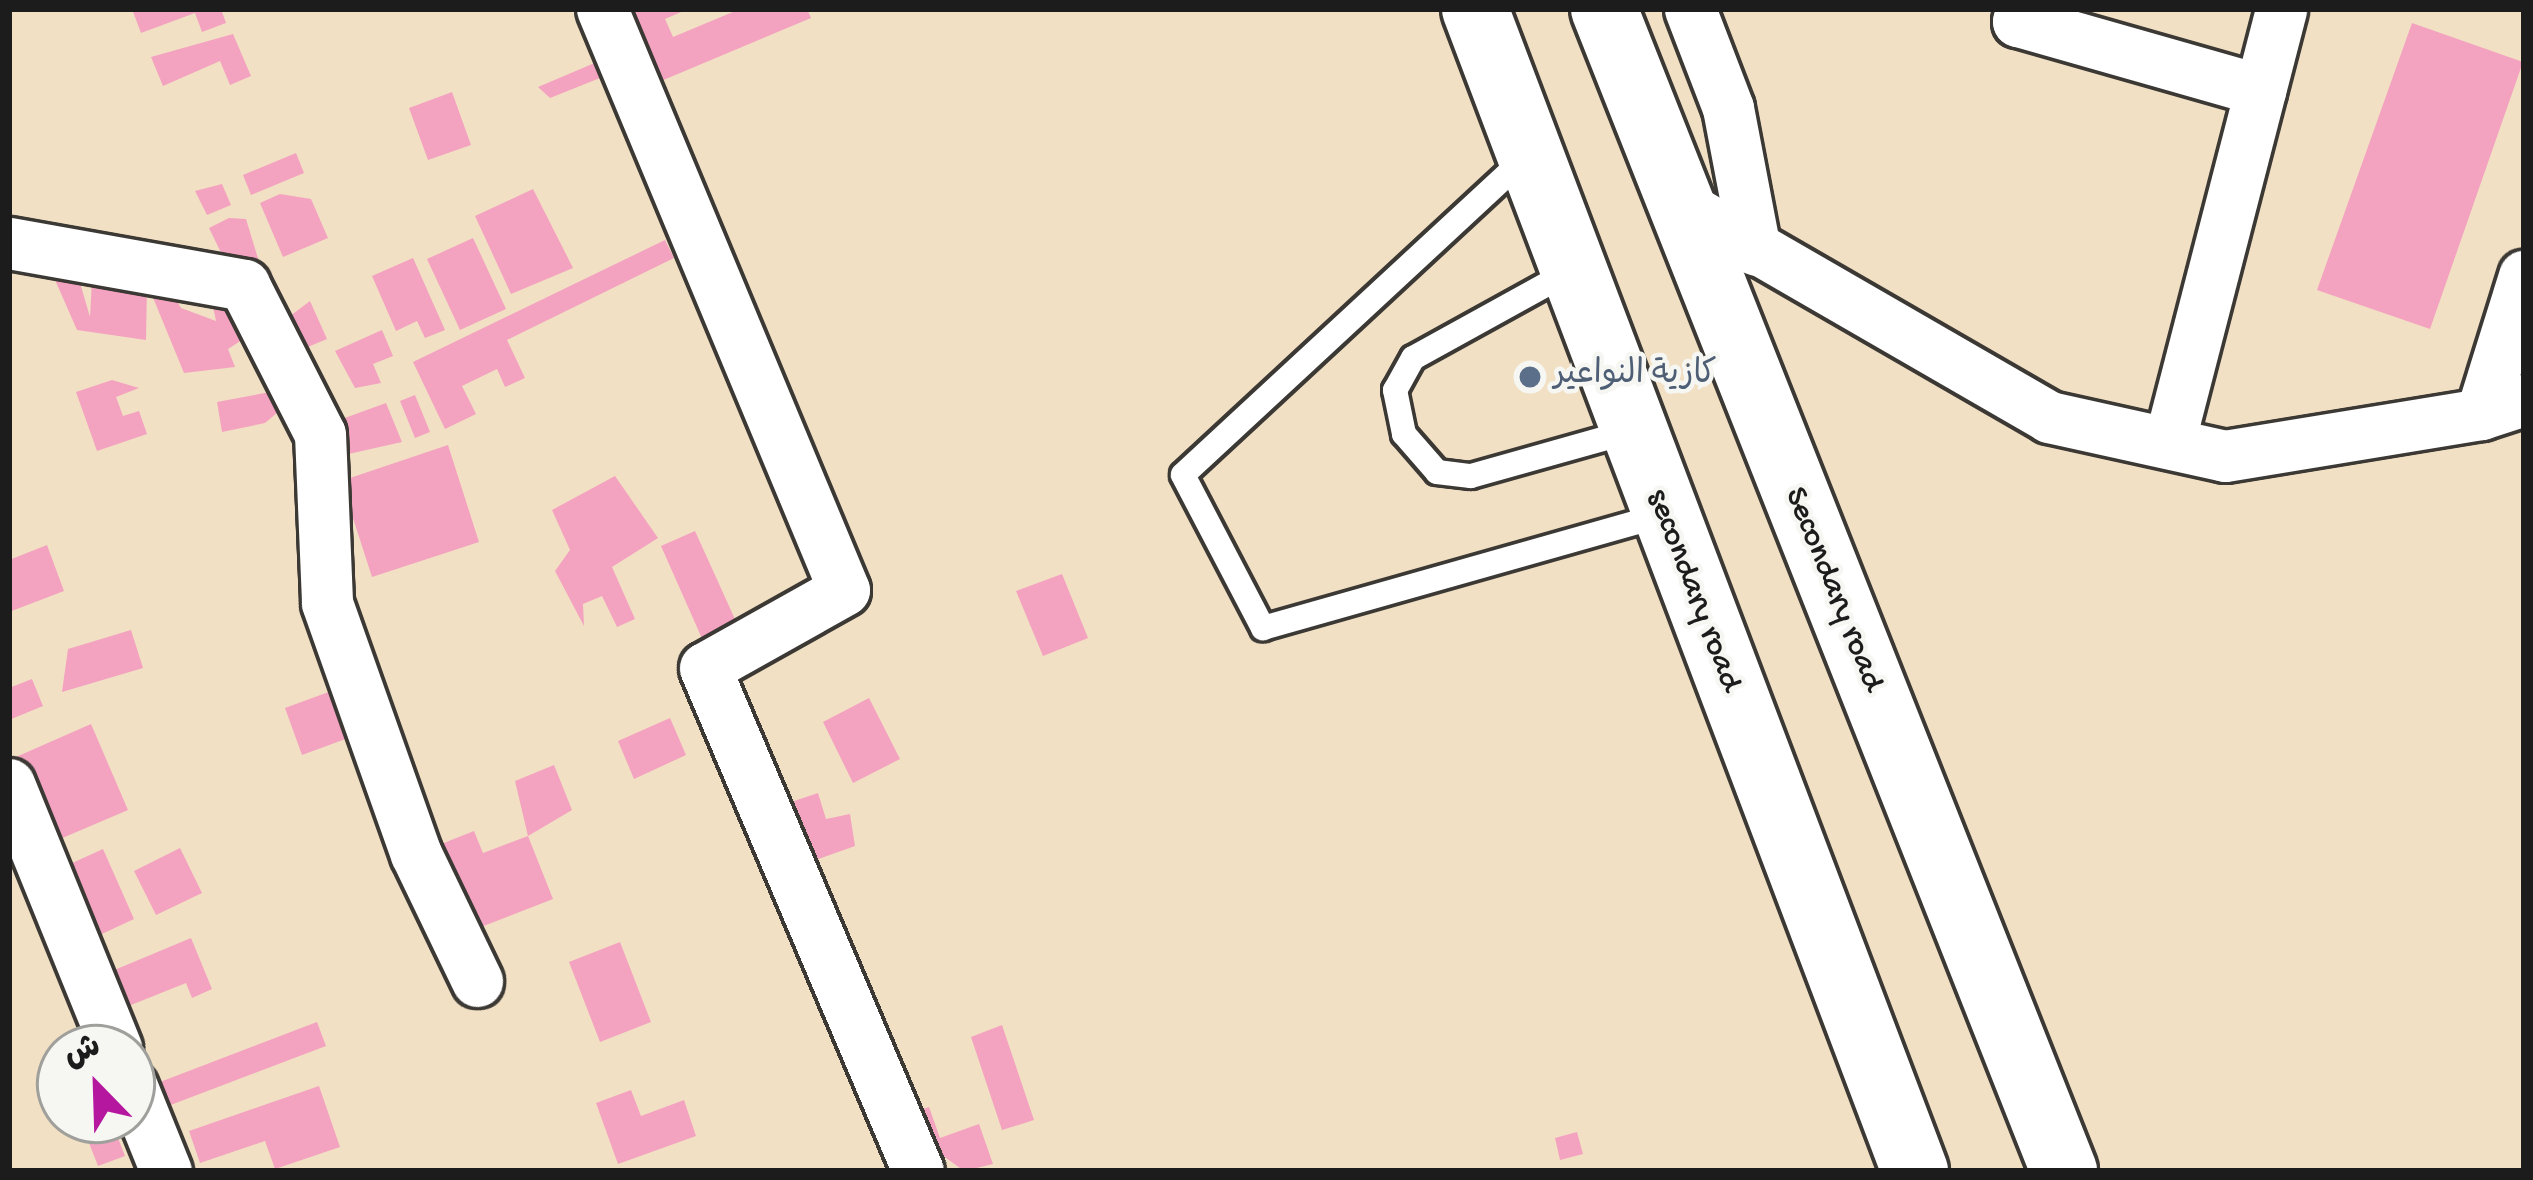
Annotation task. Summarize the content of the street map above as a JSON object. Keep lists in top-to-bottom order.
{
  "streets": {
    "main road": ["Secondary road", "secondary road"]
  },
  "places": ["كازية النواعير"],
  "north": "top left"
}
